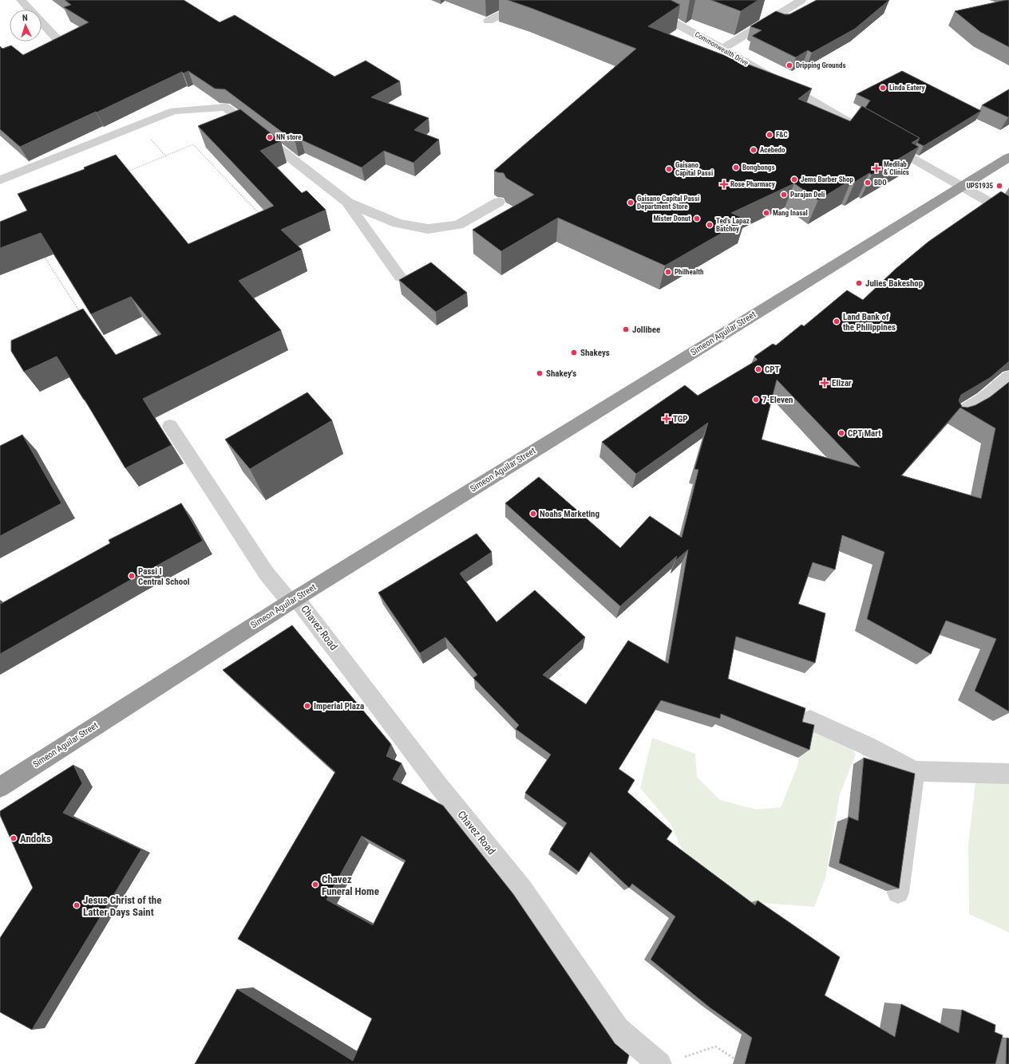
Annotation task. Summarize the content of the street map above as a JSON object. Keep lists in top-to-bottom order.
{
  "streets": {
    "highway": ["Simeon Aguilar Street"],
    "street": ["Commonwealth Drive", "Chavez Road"]
  },
  "crossings": [
    ["Simeon Aguilar Street", "Chavez Road"]
  ],
  "places": {
    "other": [
      "Dripping Grounds",
      "Linda Eatery",
      "F&C",
      "NN store",
      "Acebedo",
      "Bongbongs",
      "Gaisano Capital Passi",
      "Jems Barber Shop",
      "BDO",
      "UPS1935",
      "Parajan Deli",
      "Gaisano Capital Passi Department Store",
      "Mang Inasal",
      "Mister Donut",
      "Ted's Lapaz Batchoy",
      "Philhealth",
      "Julies Bakeshop",
      "Land Bank of the Philippines",
      "Jollibee",
      "Shakeys",
      "CPT",
      "Shakey's",
      "7-Eleven",
      "CPT Mart",
      "Noahs Marketing",
      "Passi I Central School",
      "Imperial Plaza",
      "Andoks",
      "Chavez Funeral Home",
      "Jesus Christ of the Latter Days Saint"
    ],
    "health": [
      "Medilab & Clinics",
      "Rose Pharmacy",
      "Elizar",
      "TGP"
    ]
  },
  "north": "top"
}
